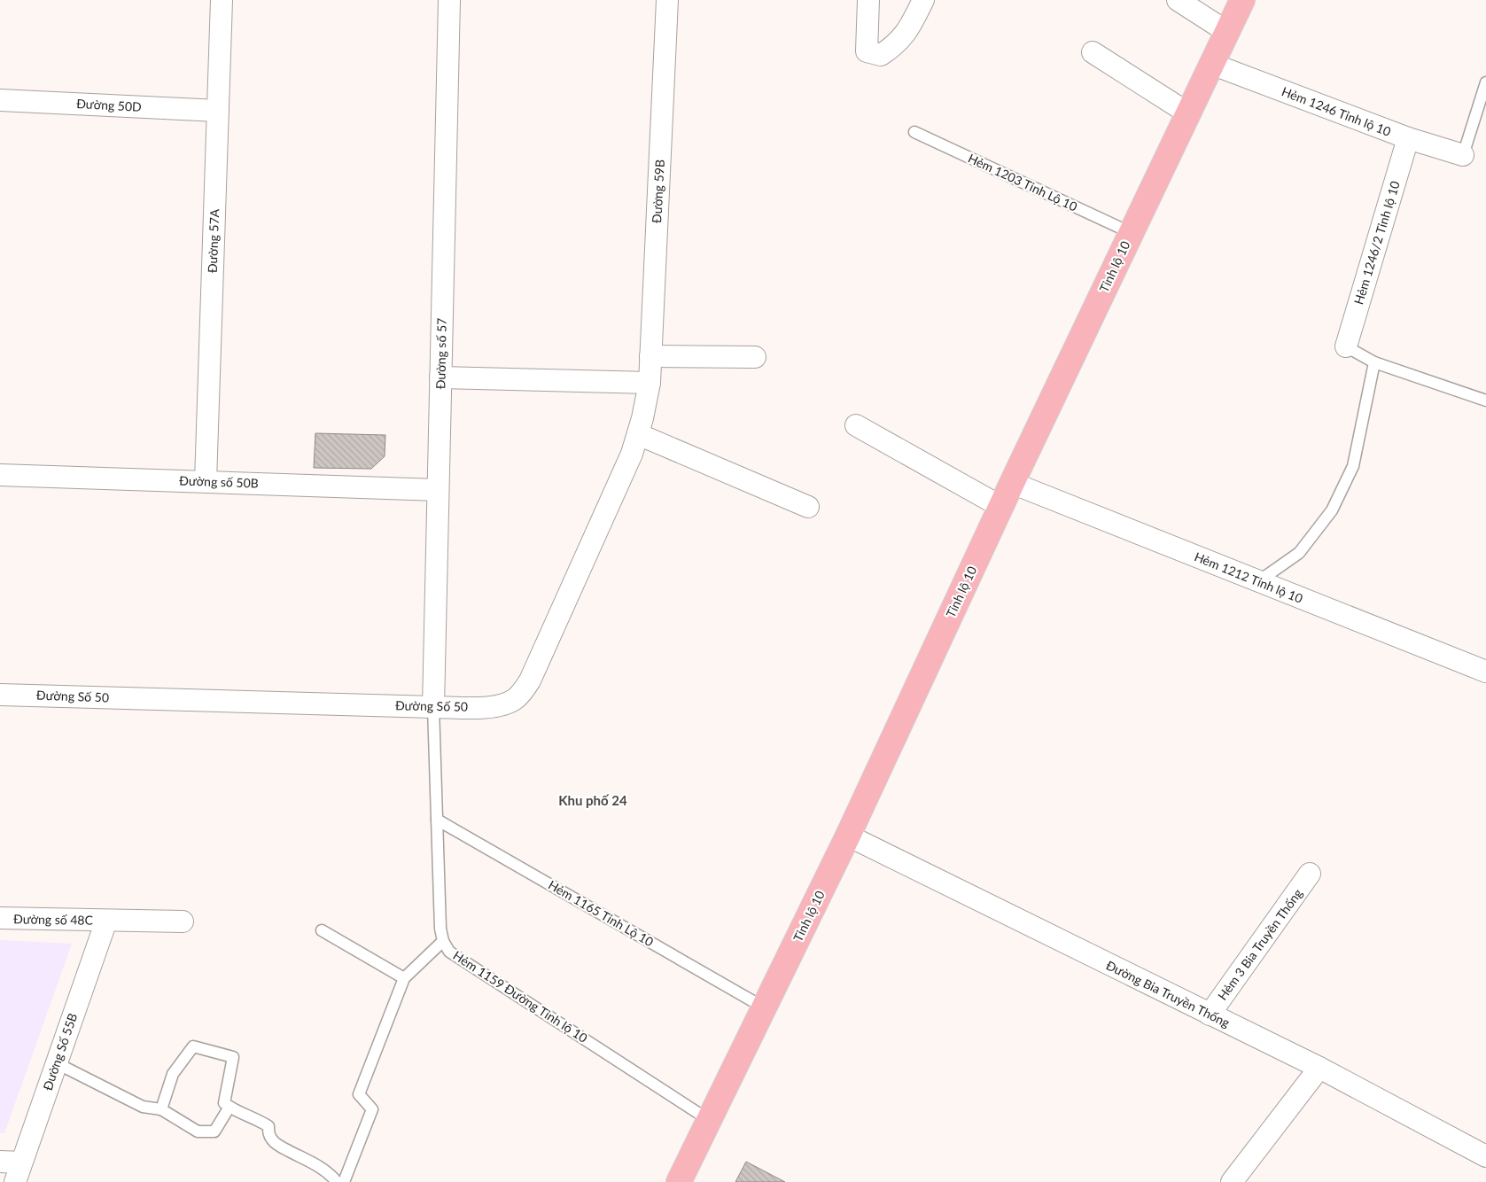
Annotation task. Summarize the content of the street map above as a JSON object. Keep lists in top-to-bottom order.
{
  "streets": {
    "main road": ["Tỉnh lộ 10"],
    "street": [
      "Đường 50D",
      "Hẻm 1246 Tỉnh lộ 10",
      "Đường 59B",
      "Đường 57A",
      "Hẻm 1246/2 Tỉnh lộ 10",
      "Đường số 57",
      "Đường số 50B",
      "Hẻm 1212 Tỉnh lộ 10",
      "Đường Số 50",
      "Đường số 48C",
      "Hẻm 3 Bia Truyền Thống",
      "Đường Bia Truyền Thống",
      "Đường Số 55B"
    ],
    "lane": ["Hẻm 1203 Tỉnh Lộ 10", "Hẻm 1165 Tỉnh Lộ 10", "Hẻm 1159 Đường Tỉnh lộ 10"]
  },
  "crossings": [
    ["Đường 50D", "Đường 57A"],
    ["Hẻm 1246 Tỉnh lộ 10", "Hẻm 1246/2 Tỉnh lộ 10"],
    ["Hẻm 1246 Tỉnh lộ 10", "Tỉnh lộ 10"],
    ["Hẻm 1203 Tỉnh Lộ 10", "Tỉnh lộ 10"],
    ["Đường 59B", "Đường Số 50"],
    ["Đường 57A", "Đường số 50B"],
    ["Tỉnh lộ 10", "Hẻm 1212 Tỉnh lộ 10"],
    ["Tỉnh lộ 10", "Hẻm 1165 Tỉnh Lộ 10"],
    ["Tỉnh lộ 10", "Đường Bia Truyền Thống"],
    ["Tỉnh lộ 10", "Hẻm 1159 Đường Tỉnh lộ 10"],
    ["Đường số 57", "Đường số 50B"],
    ["Đường số 57", "Đường Số 50"],
    ["Đường số 57", "Hẻm 1159 Đường Tỉnh lộ 10"],
    ["Đường Số 50", "Hẻm 1159 Đường Tỉnh lộ 10"],
    ["Hẻm 1165 Tỉnh Lộ 10", "Hẻm 1159 Đường Tỉnh lộ 10"],
    ["Đường số 48C", "Đường Số 55B"],
    ["Hẻm 3 Bia Truyền Thống", "Đường Bia Truyền Thống"]
  ],
  "districts": ["Khu phố 24"]
}
